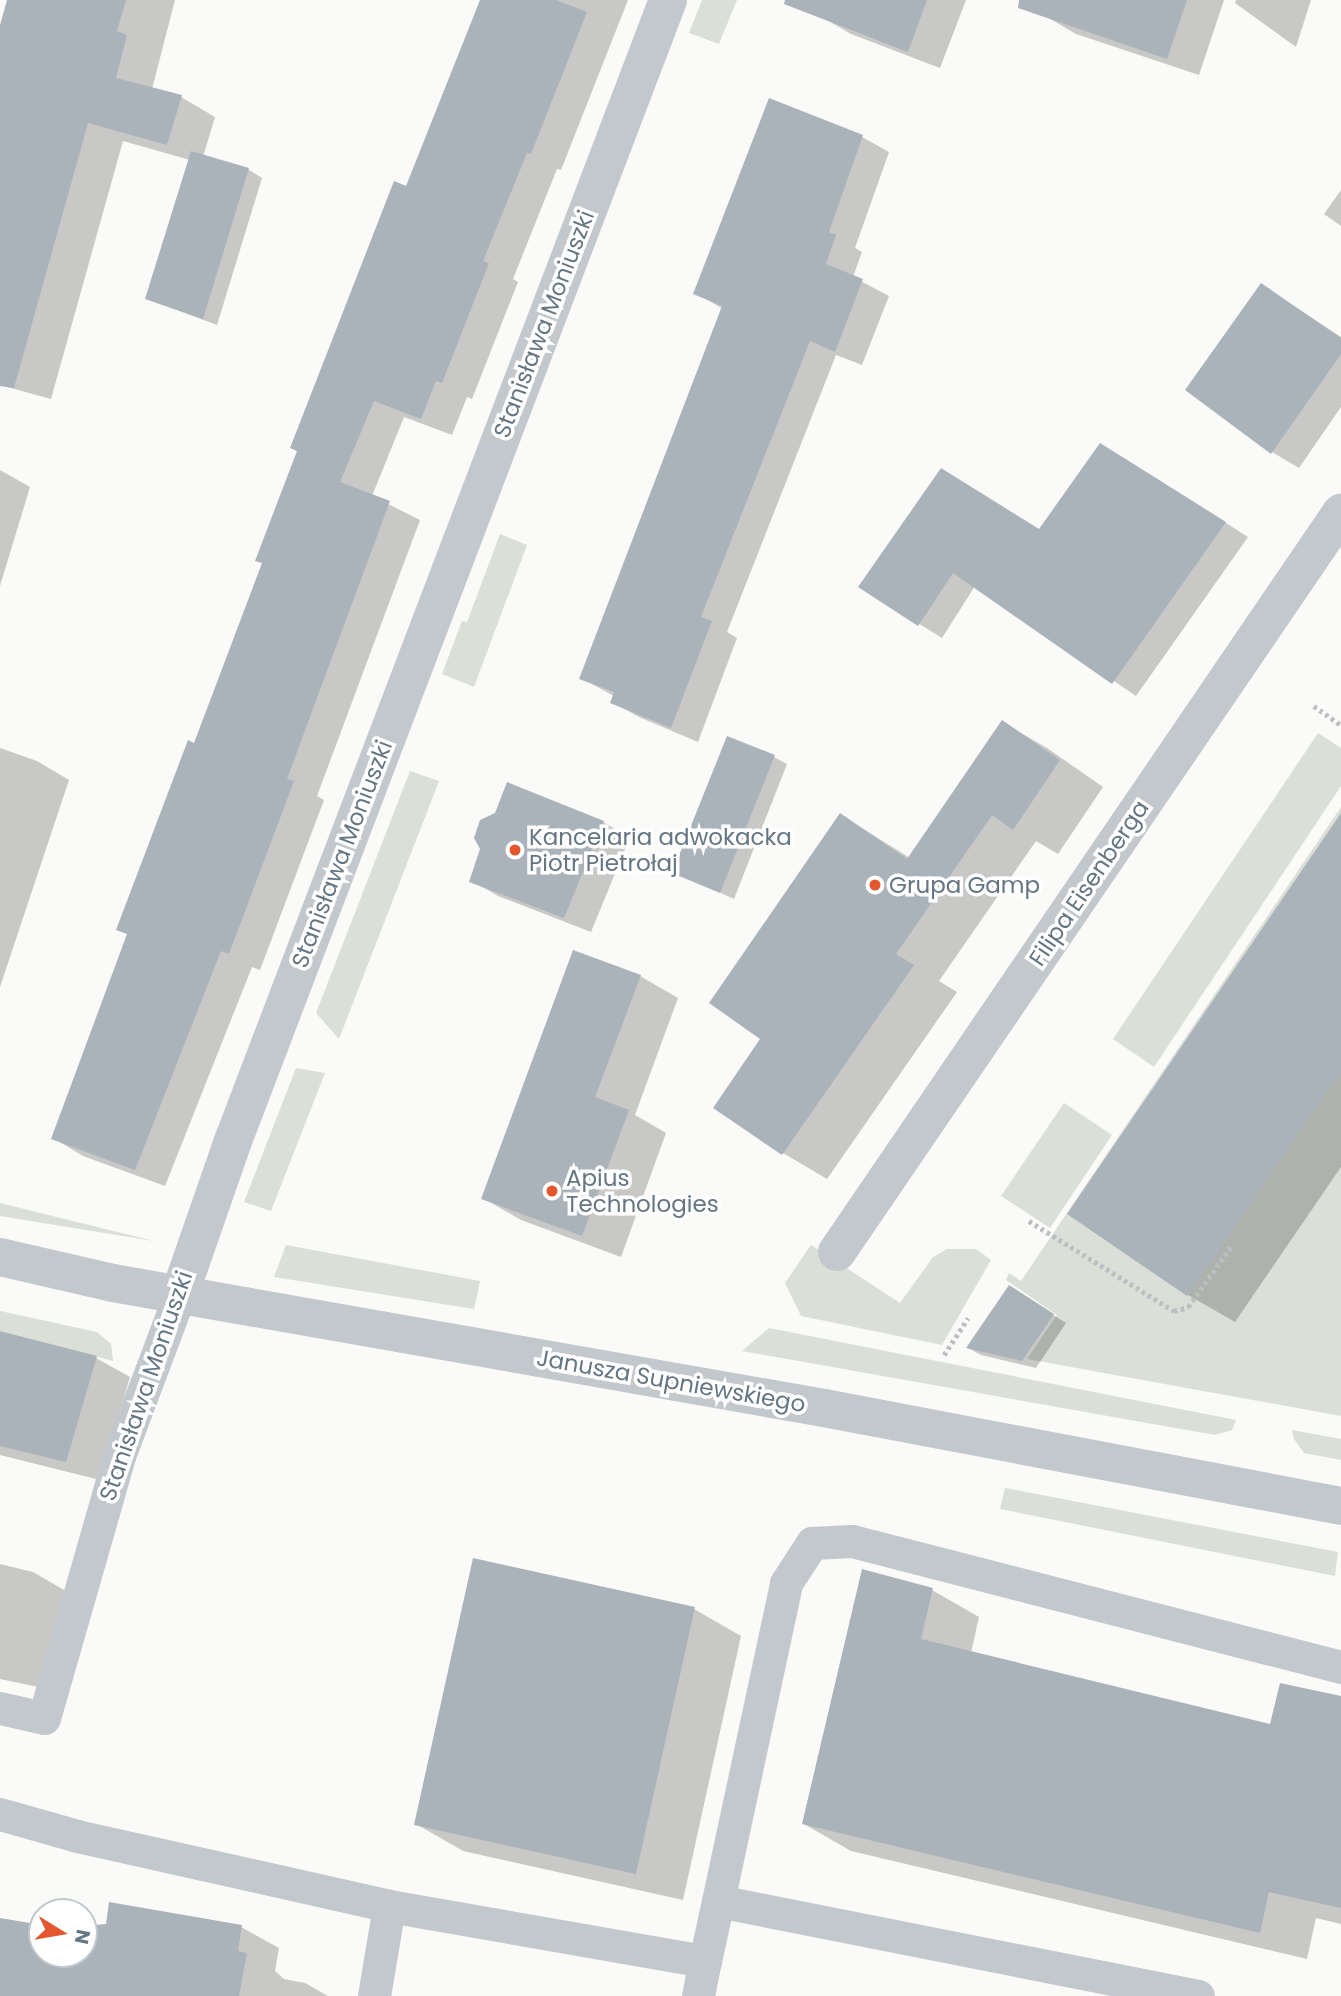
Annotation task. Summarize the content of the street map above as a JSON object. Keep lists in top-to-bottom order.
{
  "streets": {
    "street": ["Stanisława Moniuszki", "Filipa Eisenberga", "Janusza Supniewskiego"]
  },
  "crossings": [
    ["Stanisława Moniuszki", "Janusza Supniewskiego"]
  ],
  "places": ["Kancelaria adwokacka Piotr Pietrołaj", "Grupa Gamp", "Apius Technologies"],
  "north": "right"
}
